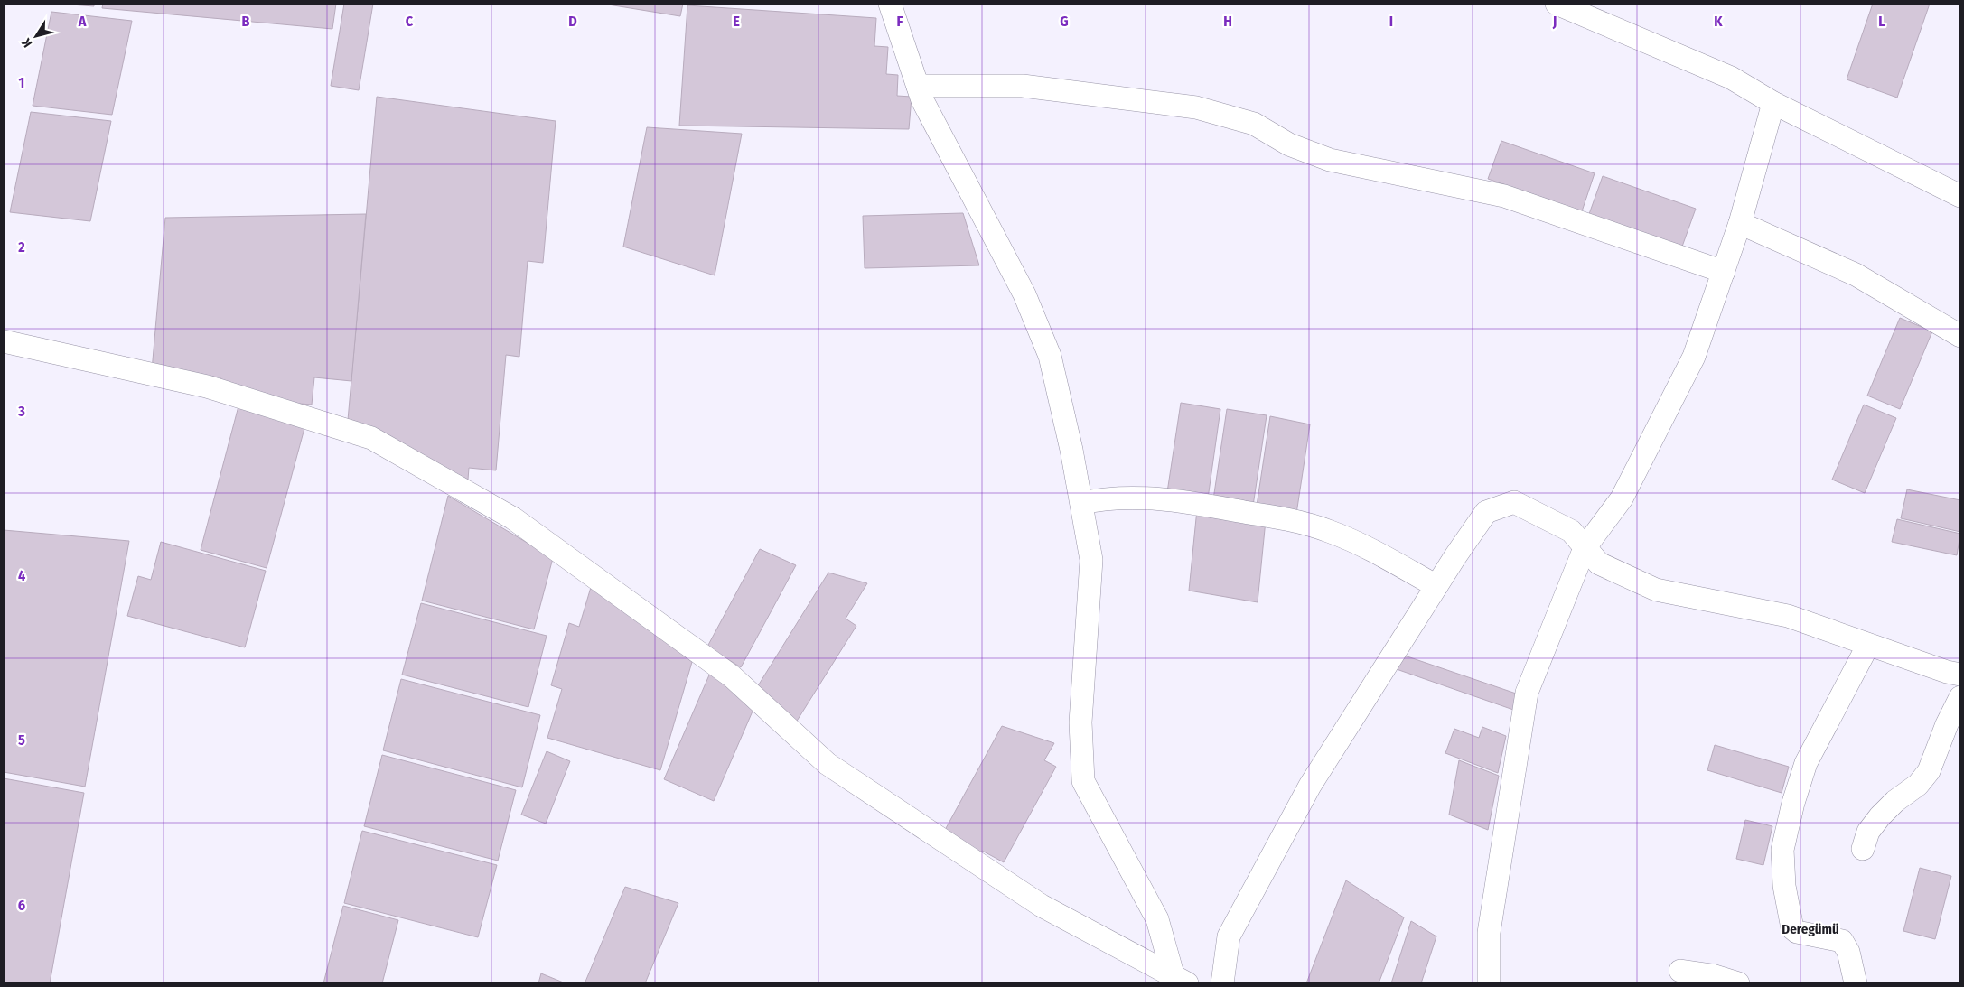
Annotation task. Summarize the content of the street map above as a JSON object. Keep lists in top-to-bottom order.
{
  "districts": ["Deregümü"],
  "north": "bottom left",
  "grid": {
    "columns": [
      "A",
      "B",
      "C",
      "D",
      "E",
      "F",
      "G",
      "H",
      "I",
      "J",
      "K",
      "L"
    ],
    "rows": [
      "1",
      "2",
      "3",
      "4",
      "5",
      "6"
    ]
  }
}
